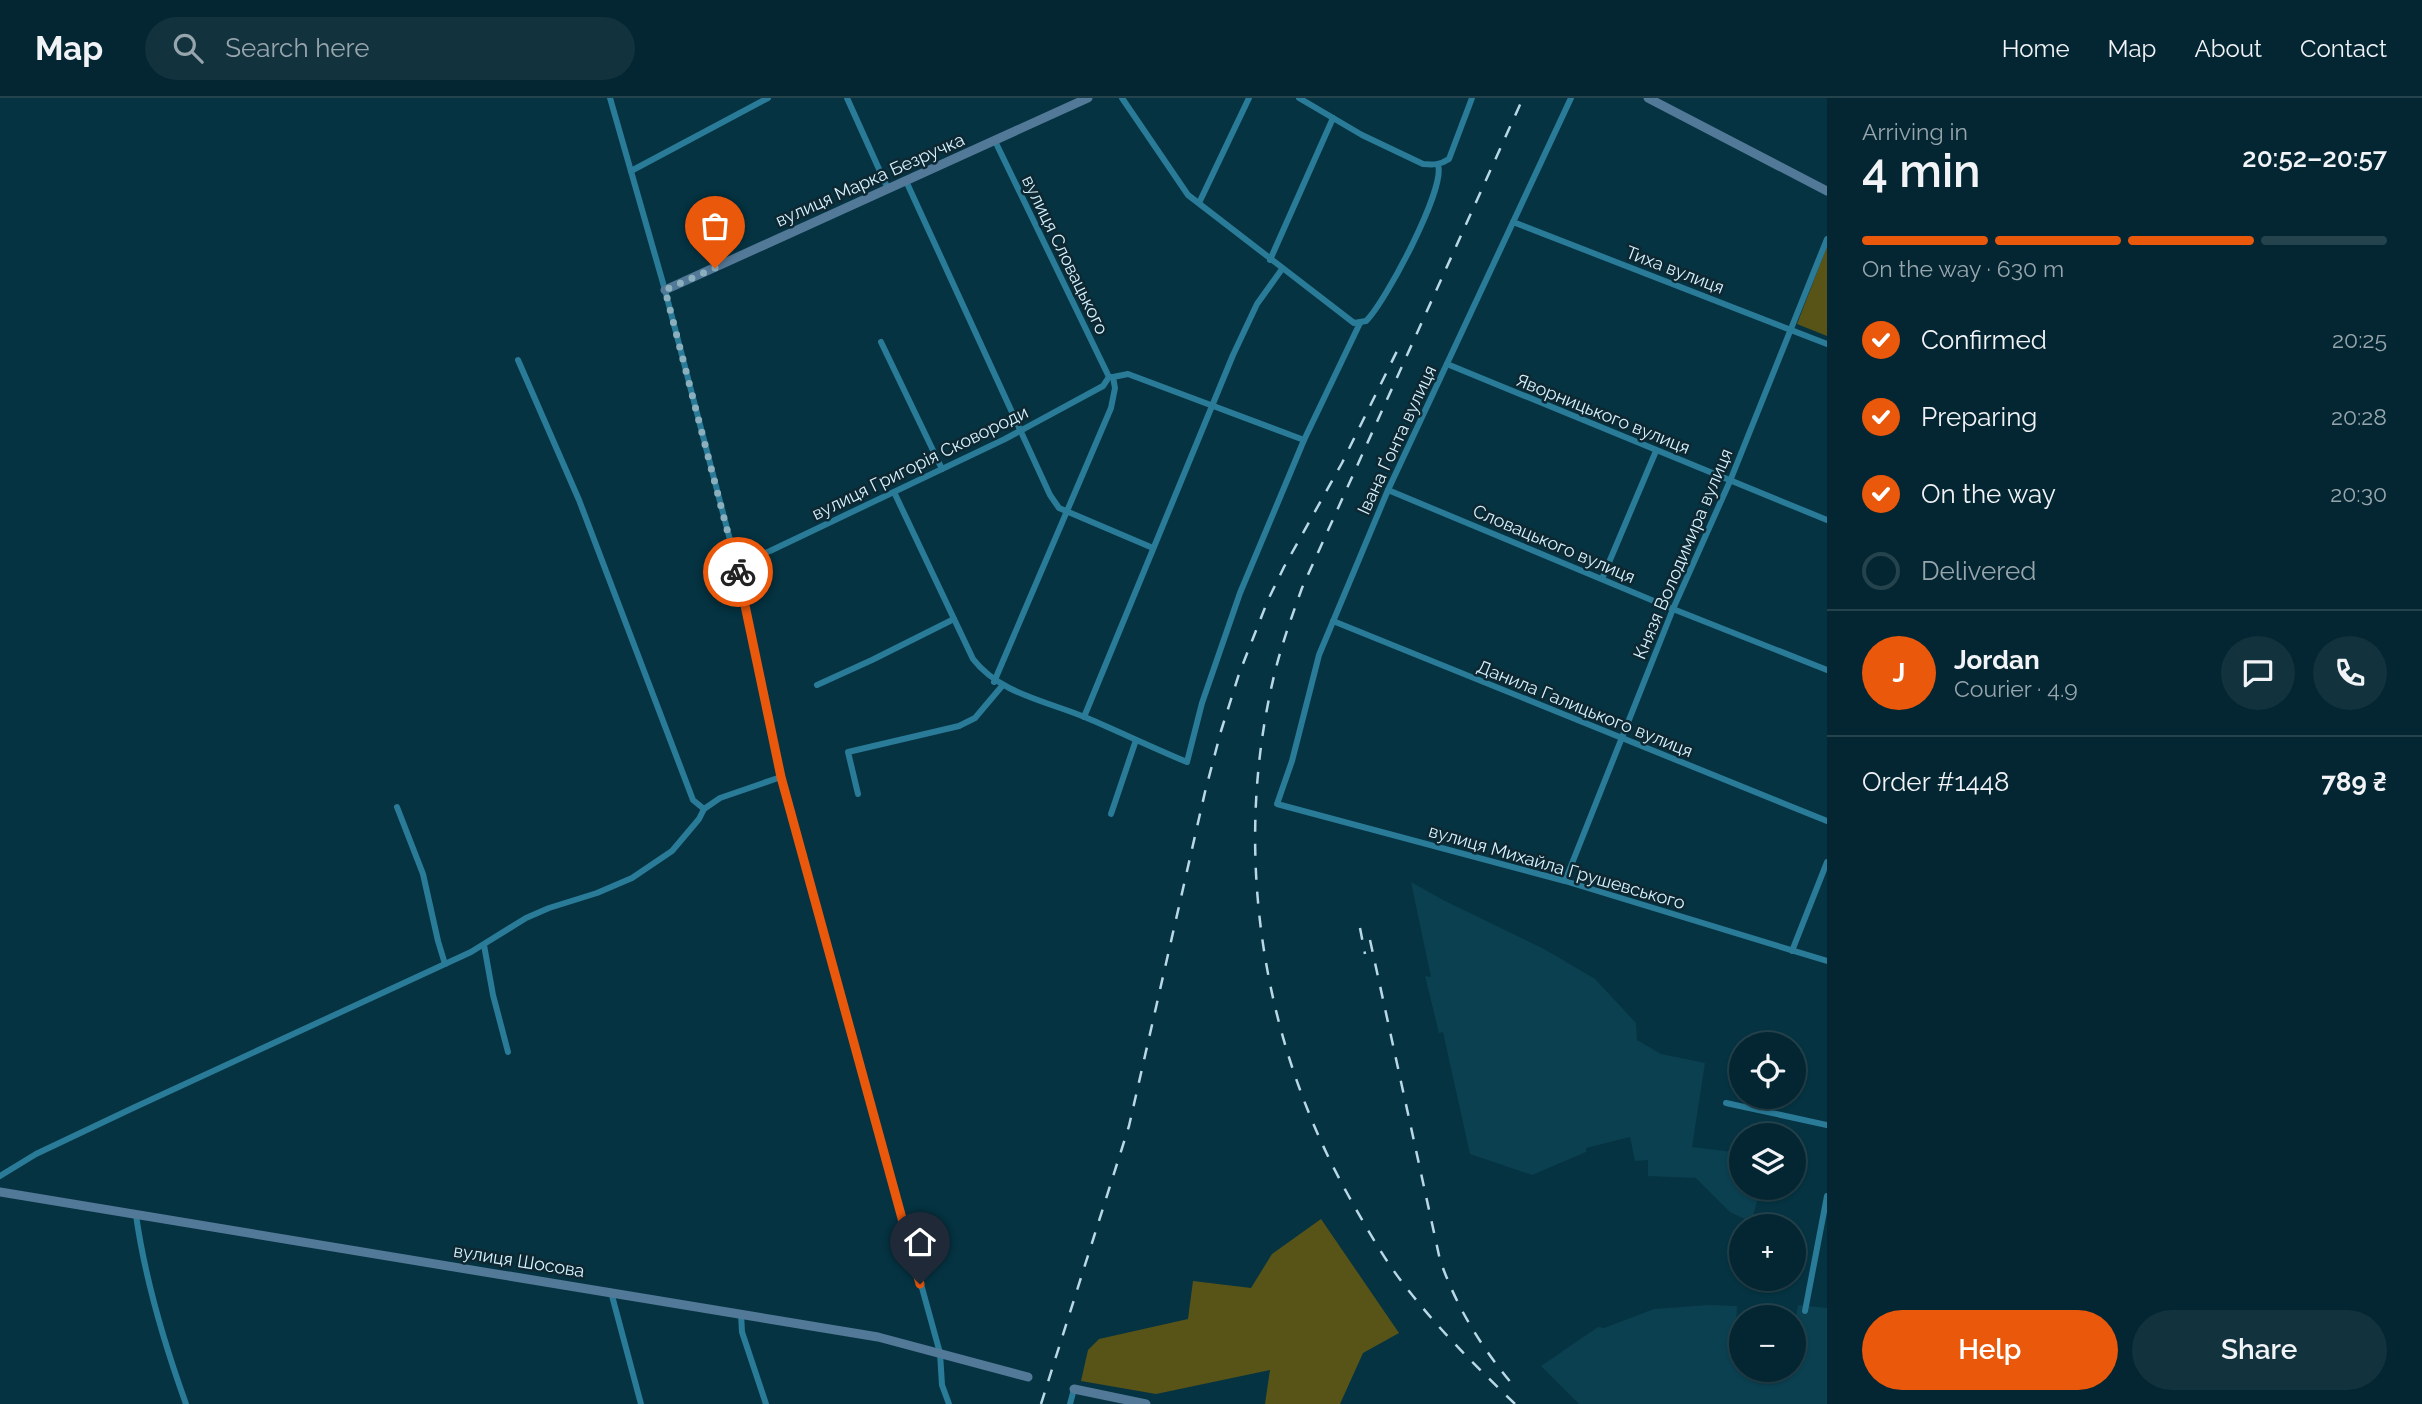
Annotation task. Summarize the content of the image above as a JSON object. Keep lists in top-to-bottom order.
{
  "streets": {
    "main road": ["вулиця Марка Безручка", "вулиця Шосова"],
    "street": [
      "вулиця Словацького",
      "Тиха вулиця",
      "Яворницького вулиця",
      "Івана Ґонта вулиця",
      "вулиця Григорія Сковороди",
      "Словацького вулиця",
      "Князя Володимира вулиця",
      "Данила Галицького вулиця",
      "вулиця Михайла Грушевського"
    ]
  },
  "crossings": [
    ["вулиця Марка Безручка", "вулиця Словацького"],
    ["вулиця Словацького", "вулиця Григорія Сковороди"],
    ["Тиха вулиця", "Івана Ґонта вулиця"],
    ["Тиха вулиця", "Князя Володимира вулиця"],
    ["Яворницького вулиця", "Івана Ґонта вулиця"],
    ["Яворницького вулиця", "Князя Володимира вулиця"],
    ["Івана Ґонта вулиця", "Словацького вулиця"],
    ["Івана Ґонта вулиця", "Данила Галицького вулиця"],
    ["Івана Ґонта вулиця", "вулиця Михайла Грушевського"],
    ["Словацького вулиця", "Князя Володимира вулиця"],
    ["Князя Володимира вулиця", "Данила Галицького вулиця"],
    ["Князя Володимира вулиця", "вулиця Михайла Грушевського"]
  ],
  "page": {
    "header": "Map",
    "search": "Search here",
    "nav": [
      "Home",
      "Map",
      "About",
      "Contact"
    ],
    "heading": ["4 min", "Arriving in", "20:52–20:57"],
    "panel": [
      "Jordan",
      "Courier · 4.9",
      "Order #1448",
      "789 ₴"
    ],
    "bar": "On the way · 630 m",
    "list": [
      ["Confirmed", "20:25"],
      ["Preparing", "20:28"],
      ["On the way", "20:30"],
      "Delivered"
    ],
    "round": "J",
    "map_buttons": ["+", "−"],
    "buttons": ["Help", "Share"]
  }
}
